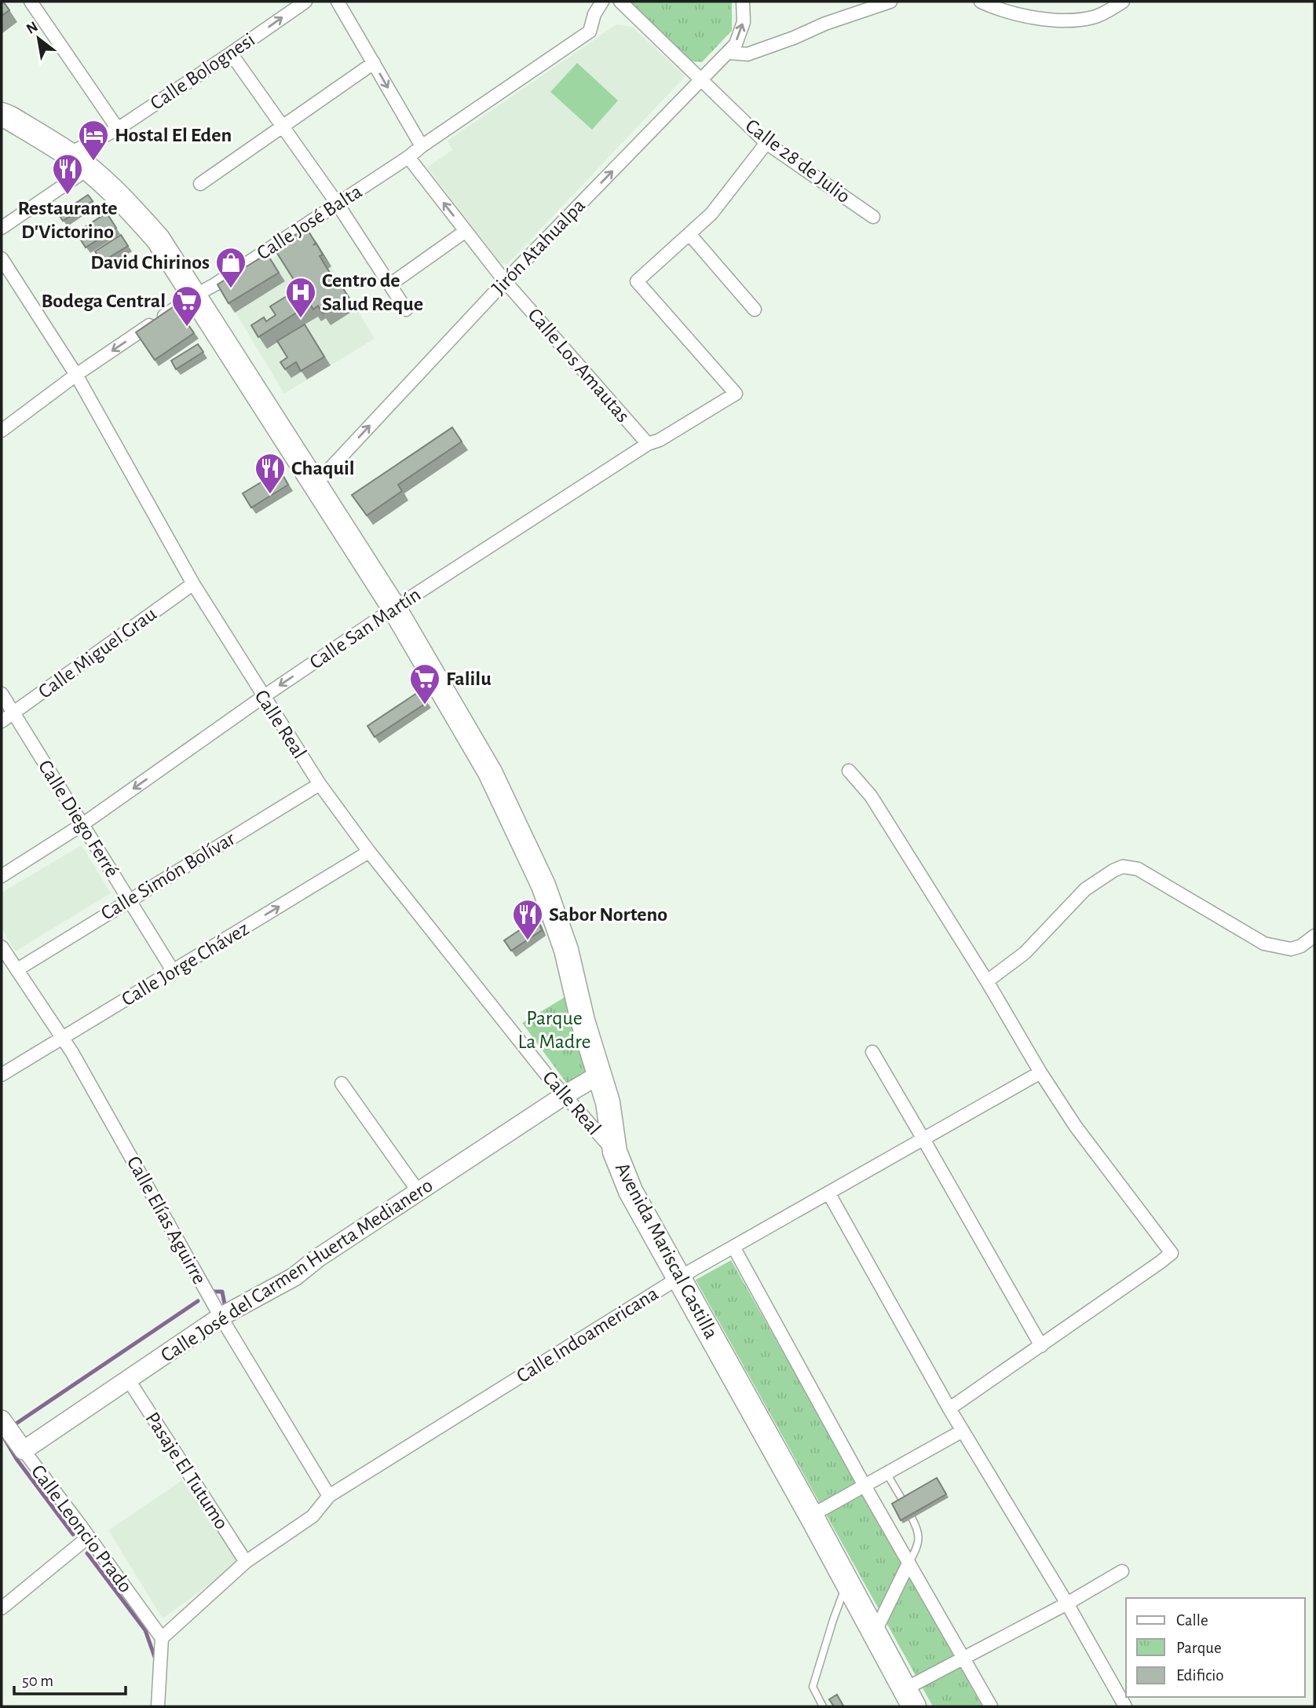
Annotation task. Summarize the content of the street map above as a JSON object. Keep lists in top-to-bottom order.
{
  "streets": {
    "highway": ["Avenida Mariscal Castilla"],
    "street": [
      "Calle Bolognesi",
      "Calle 28 de Julio",
      "Calle José Balta",
      "Jirón Atahualpa",
      "Calle Los Amautas",
      "Calle San Martín",
      "Calle Miguel Grau",
      "Calle Real",
      "Calle Diego Ferré",
      "Calle Simón Bolívar",
      "Calle Jorge Chávez",
      "Calle Elías Aguirre",
      "Calle José del Carmen Huerta Medianero",
      "Calle Indoamericana",
      "Pasaje El Tutumo",
      "Calle Leoncio Prado"
    ]
  },
  "crossings": [
    ["Calle Bolognesi", "Avenida Mariscal Castilla"],
    ["Calle 28 de Julio", "Jirón Atahualpa"],
    ["Calle José Balta", "Calle Los Amautas"],
    ["Calle José Balta", "Calle Real"],
    ["Calle José Balta", "Avenida Mariscal Castilla"],
    ["Jirón Atahualpa", "Calle Los Amautas"],
    ["Jirón Atahualpa", "Avenida Mariscal Castilla"],
    ["Calle Los Amautas", "Calle San Martín"],
    ["Calle San Martín", "Calle Real"],
    ["Calle San Martín", "Calle Diego Ferré"],
    ["Calle San Martín", "Avenida Mariscal Castilla"],
    ["Calle Miguel Grau", "Calle Real"],
    ["Calle Miguel Grau", "Calle Diego Ferré"],
    ["Calle Real", "Calle Simón Bolívar"],
    ["Calle Real", "Calle Jorge Chávez"],
    ["Calle Real", "Avenida Mariscal Castilla"],
    ["Calle Real", "Calle José del Carmen Huerta Medianero"],
    ["Calle Diego Ferré", "Calle Simón Bolívar"],
    ["Calle Diego Ferré", "Calle Jorge Chávez"],
    ["Calle Simón Bolívar", "Calle Elías Aguirre"],
    ["Calle Jorge Chávez", "Calle Elías Aguirre"],
    ["Calle Elías Aguirre", "Calle José del Carmen Huerta Medianero"],
    ["Calle Elías Aguirre", "Calle Indoamericana"],
    ["Avenida Mariscal Castilla", "Calle José del Carmen Huerta Medianero"],
    ["Avenida Mariscal Castilla", "Calle Indoamericana"],
    ["Calle José del Carmen Huerta Medianero", "Pasaje El Tutumo"],
    ["Calle José del Carmen Huerta Medianero", "Calle Leoncio Prado"],
    ["Calle Indoamericana", "Pasaje El Tutumo"],
    ["Calle Indoamericana", "Calle Leoncio Prado"]
  ],
  "one_way": ["Calle Jorge Chávez"],
  "parks": ["Parque La Madre"],
  "places": {
    "hotel": ["Hostal El Eden"],
    "restaurant": ["Restaurante D'Victorino", "Chaquil", "Sabor Norteno"],
    "shop": ["David Chirinos"],
    "hospital": ["Centro de Salud Reque"],
    "supermarket": ["Bodega Central", "Falilu"]
  },
  "legend": ["Calle", "Parque", "Edificio"],
  "scale_bar": "50 m",
  "north": "top left"
}
